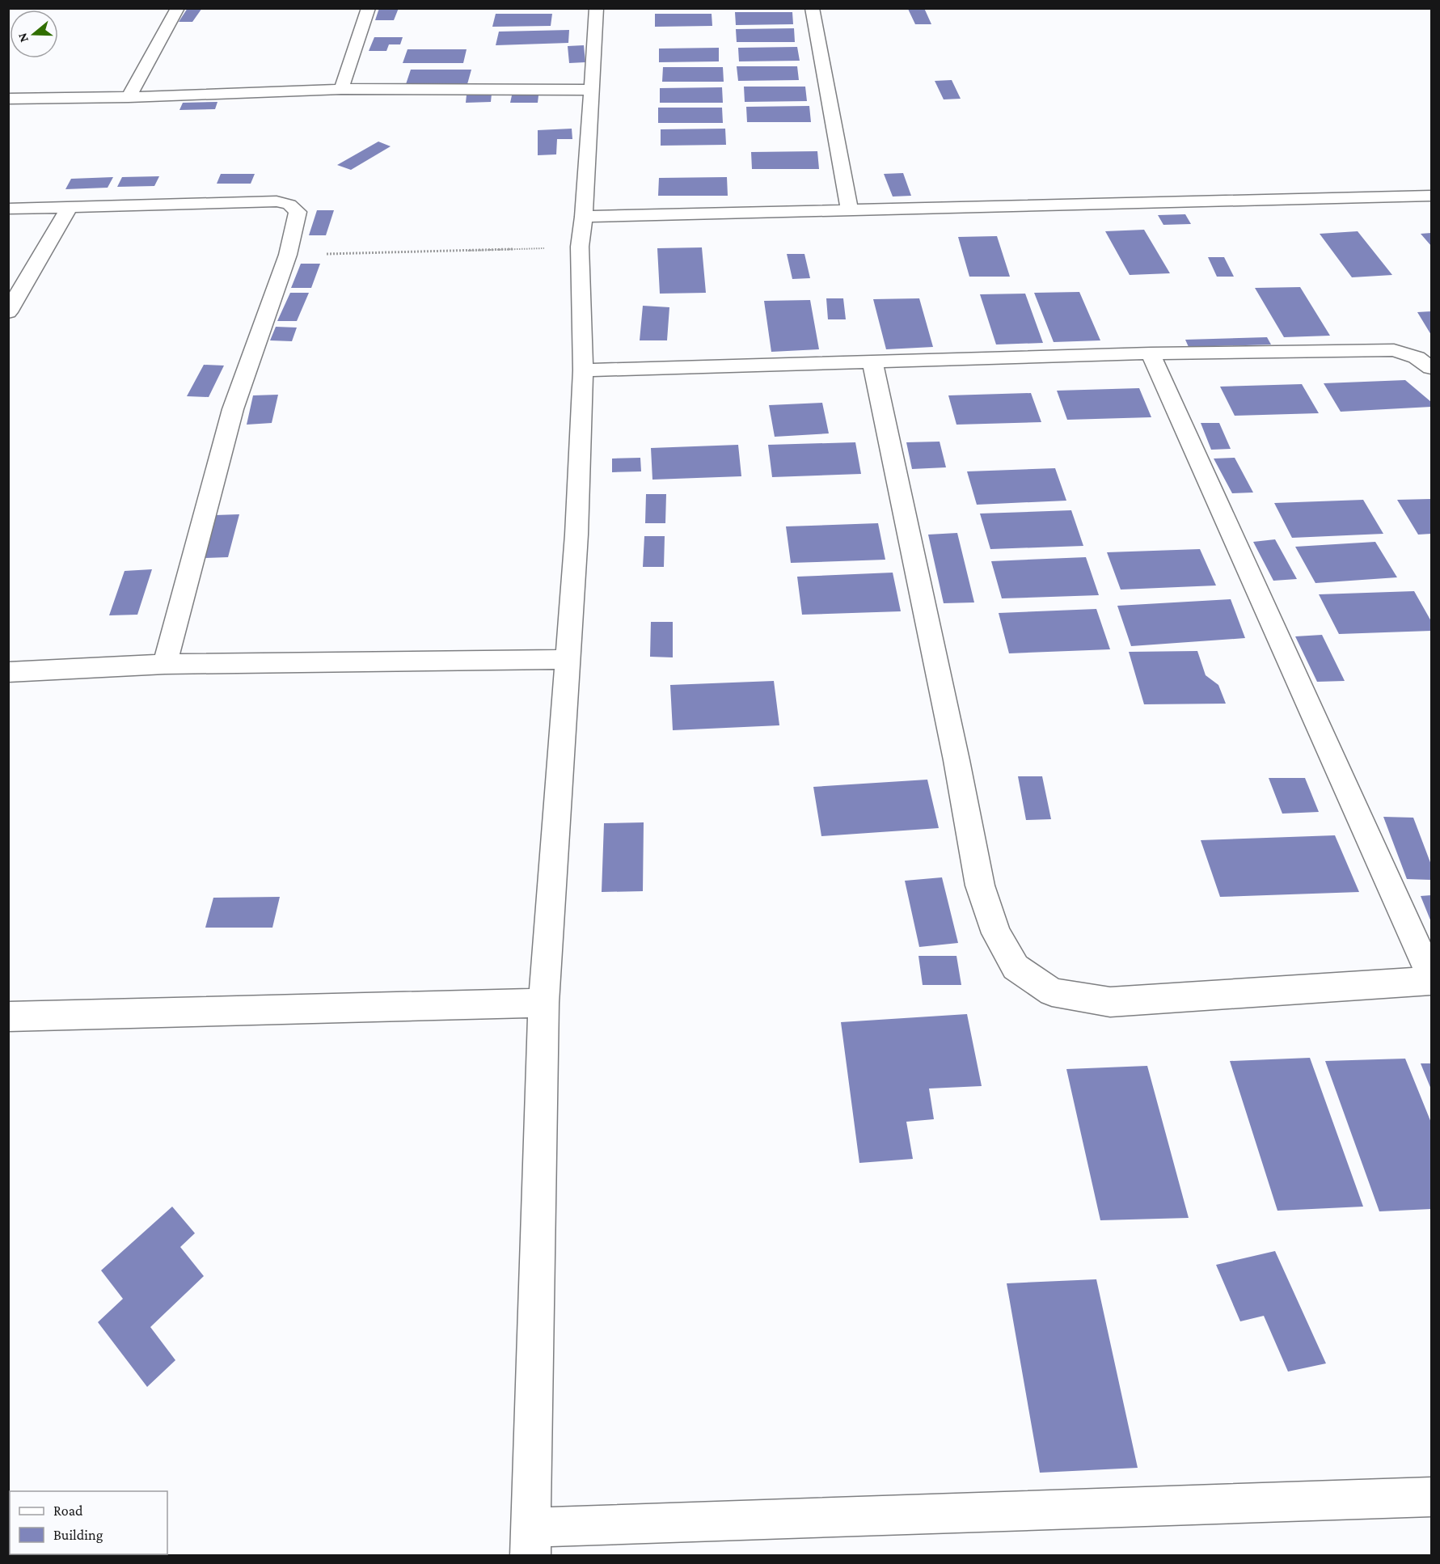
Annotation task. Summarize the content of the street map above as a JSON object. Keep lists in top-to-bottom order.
{
  "legend": ["Road", "Building"],
  "north": "left"
}
